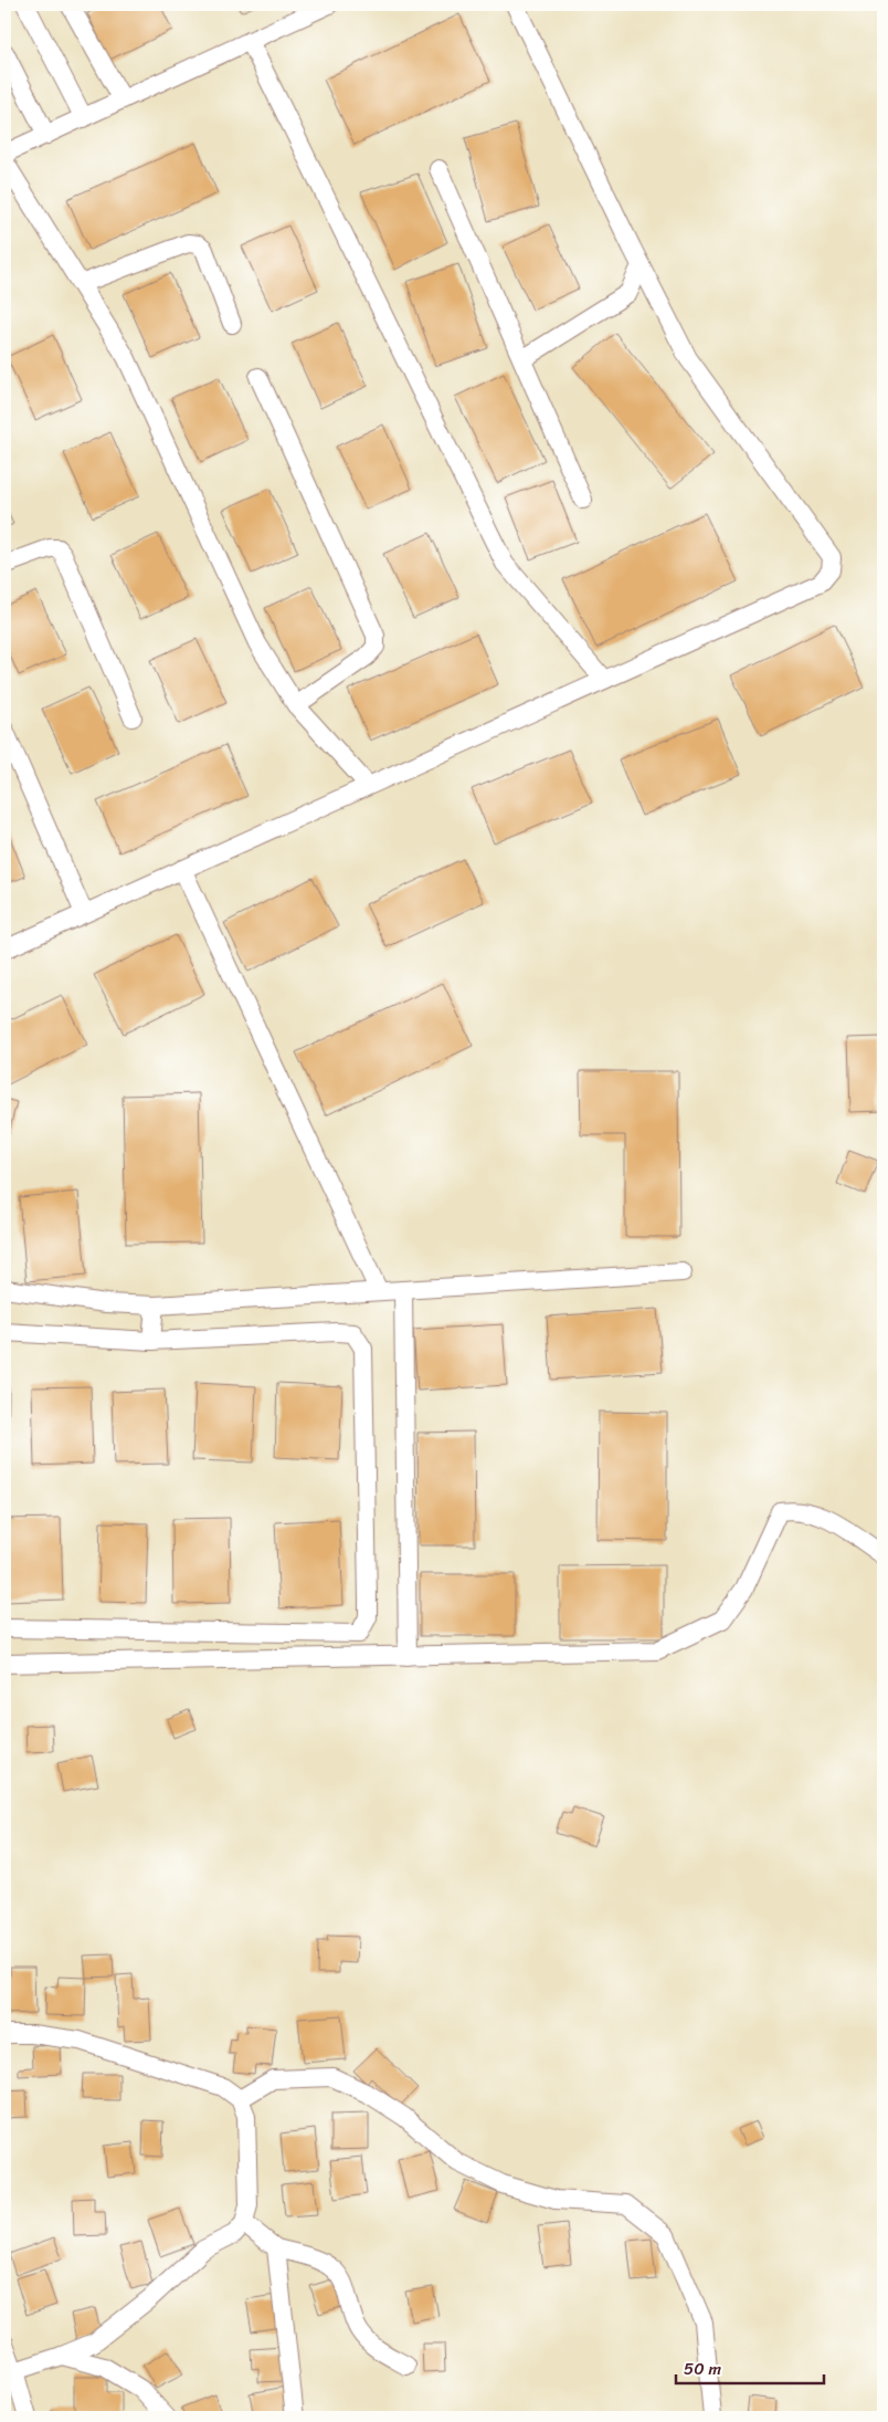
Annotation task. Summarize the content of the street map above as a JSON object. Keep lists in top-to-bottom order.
{
  "scale_bar": "50 m"
}
